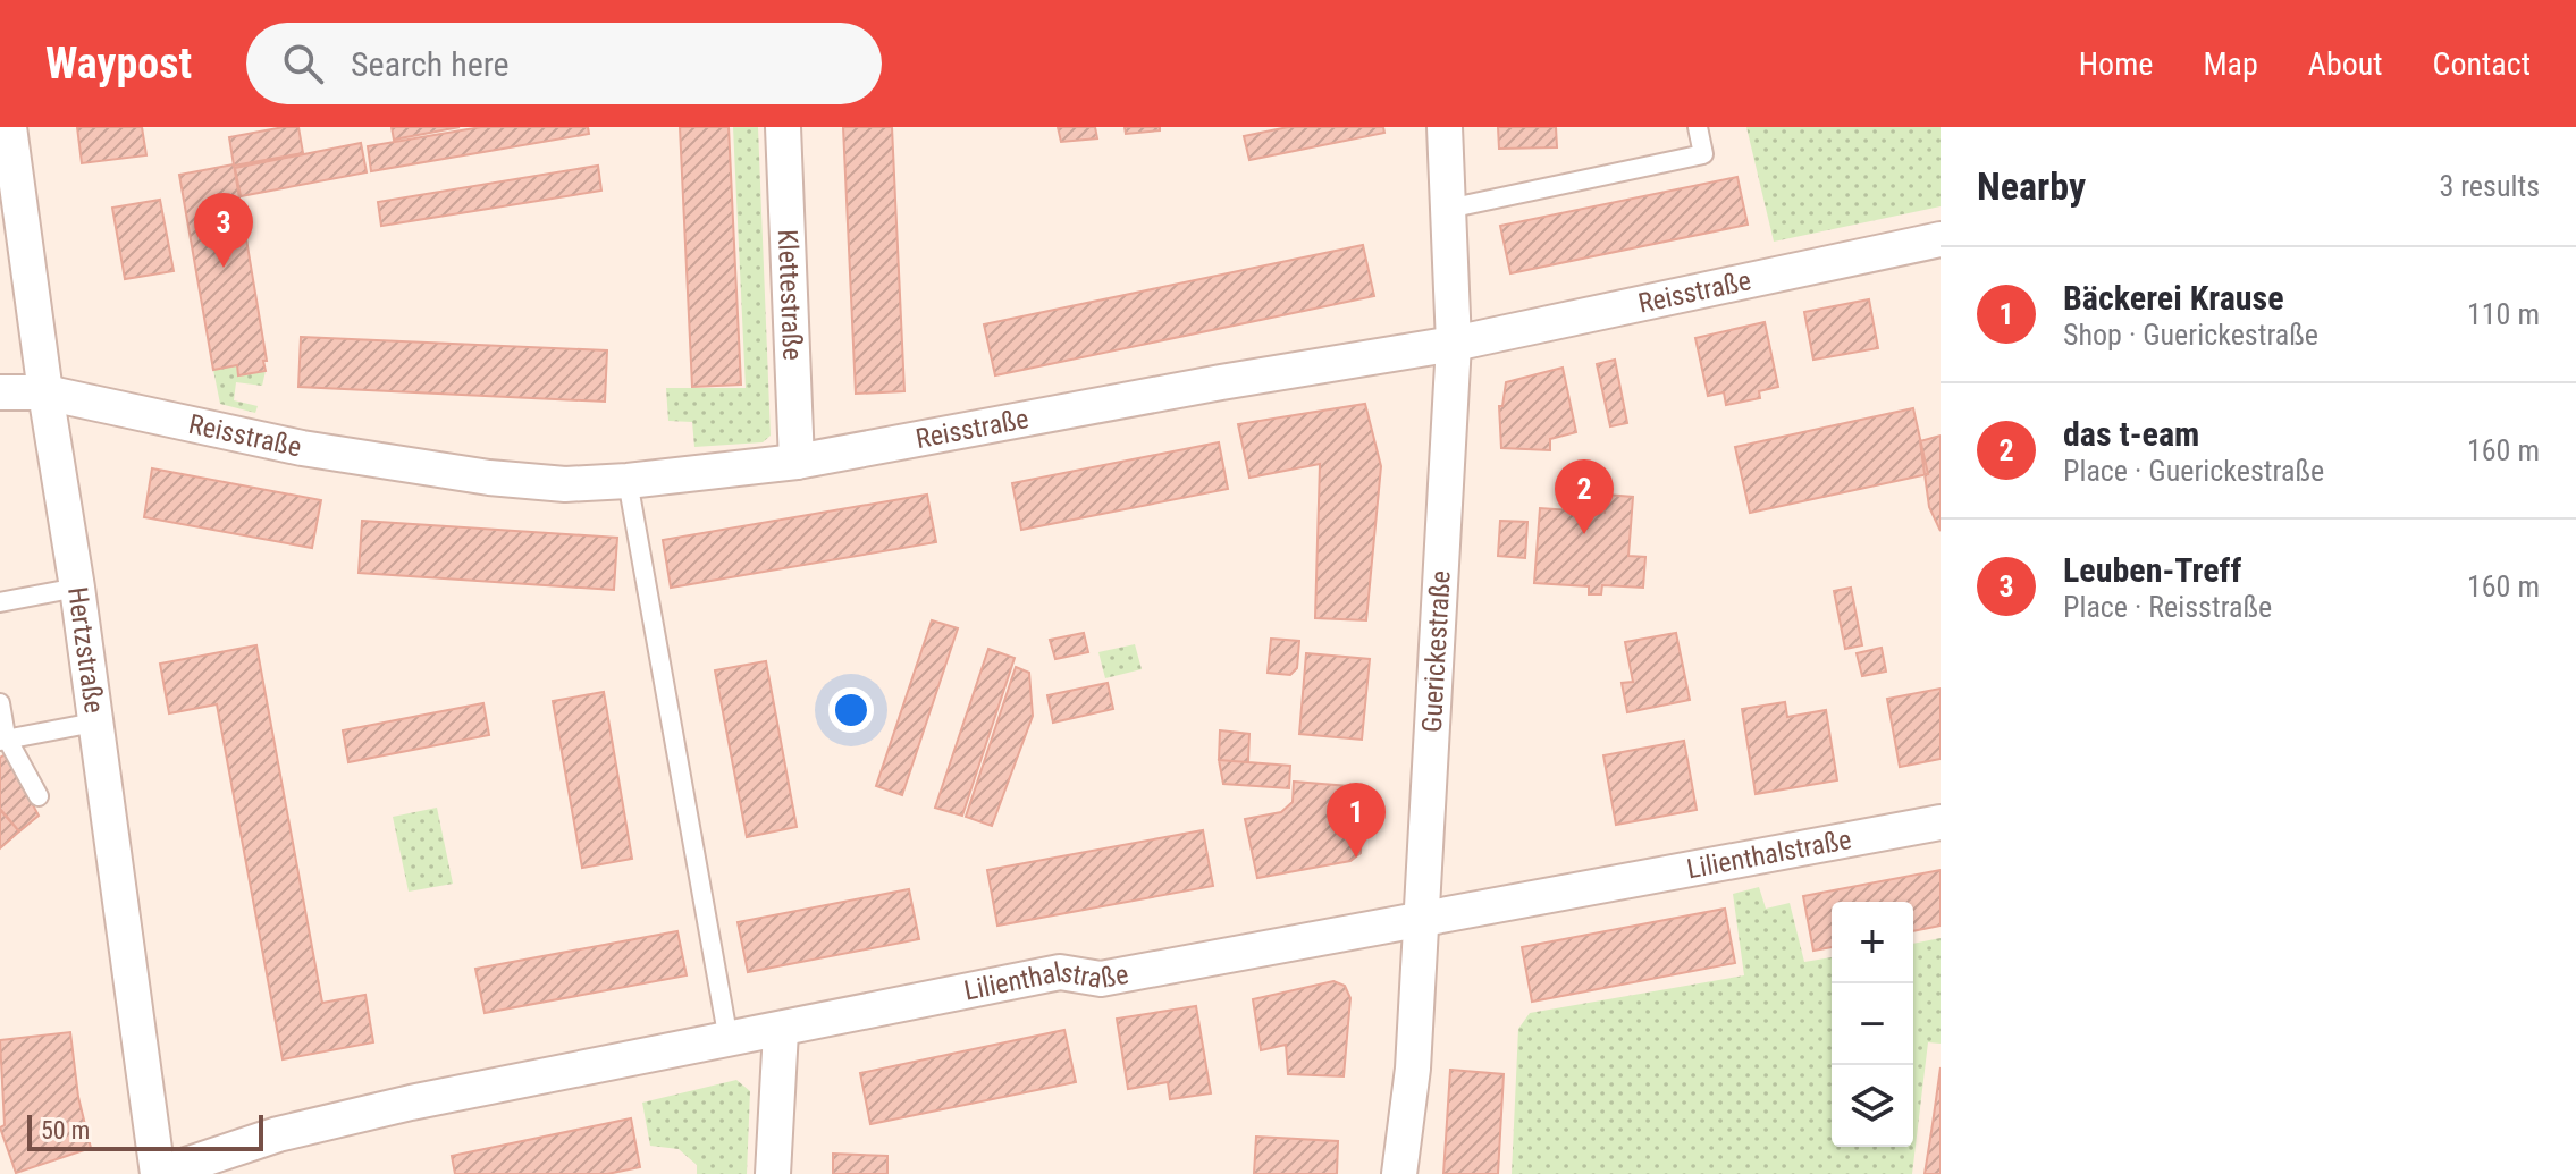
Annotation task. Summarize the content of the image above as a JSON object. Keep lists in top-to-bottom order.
{
  "streets": {
    "street": [
      "Reisstraße",
      "Klettestraße",
      "Hertzstraße",
      "Guerickestraße",
      "Lilienthalstraße"
    ]
  },
  "crossings": [
    ["Reisstraße", "Klettestraße"],
    ["Reisstraße", "Hertzstraße"],
    ["Reisstraße", "Guerickestraße"],
    ["Hertzstraße", "Lilienthalstraße"],
    ["Guerickestraße", "Lilienthalstraße"]
  ],
  "scale_bar": "50 m",
  "page": {
    "header": "Waypost",
    "search": "Search here",
    "nav": [
      "Home",
      "Map",
      "About",
      "Contact"
    ],
    "heading": ["Nearby", "3 results"],
    "pins": ["3", "2", "1"],
    "list": [
      {
        "mark": "1",
        "name": "Bäckerei Krause",
        "note": "Shop · Guerickestraße",
        "value": "110 m"
      },
      {
        "mark": "2",
        "name": "das t-eam",
        "note": "Place · Guerickestraße",
        "value": "160 m"
      },
      {
        "mark": "3",
        "name": "Leuben-Treff",
        "note": "Place · Reisstraße",
        "value": "160 m"
      }
    ],
    "map_buttons": ["+", "−"],
    "scale": "50 m"
  }
}
